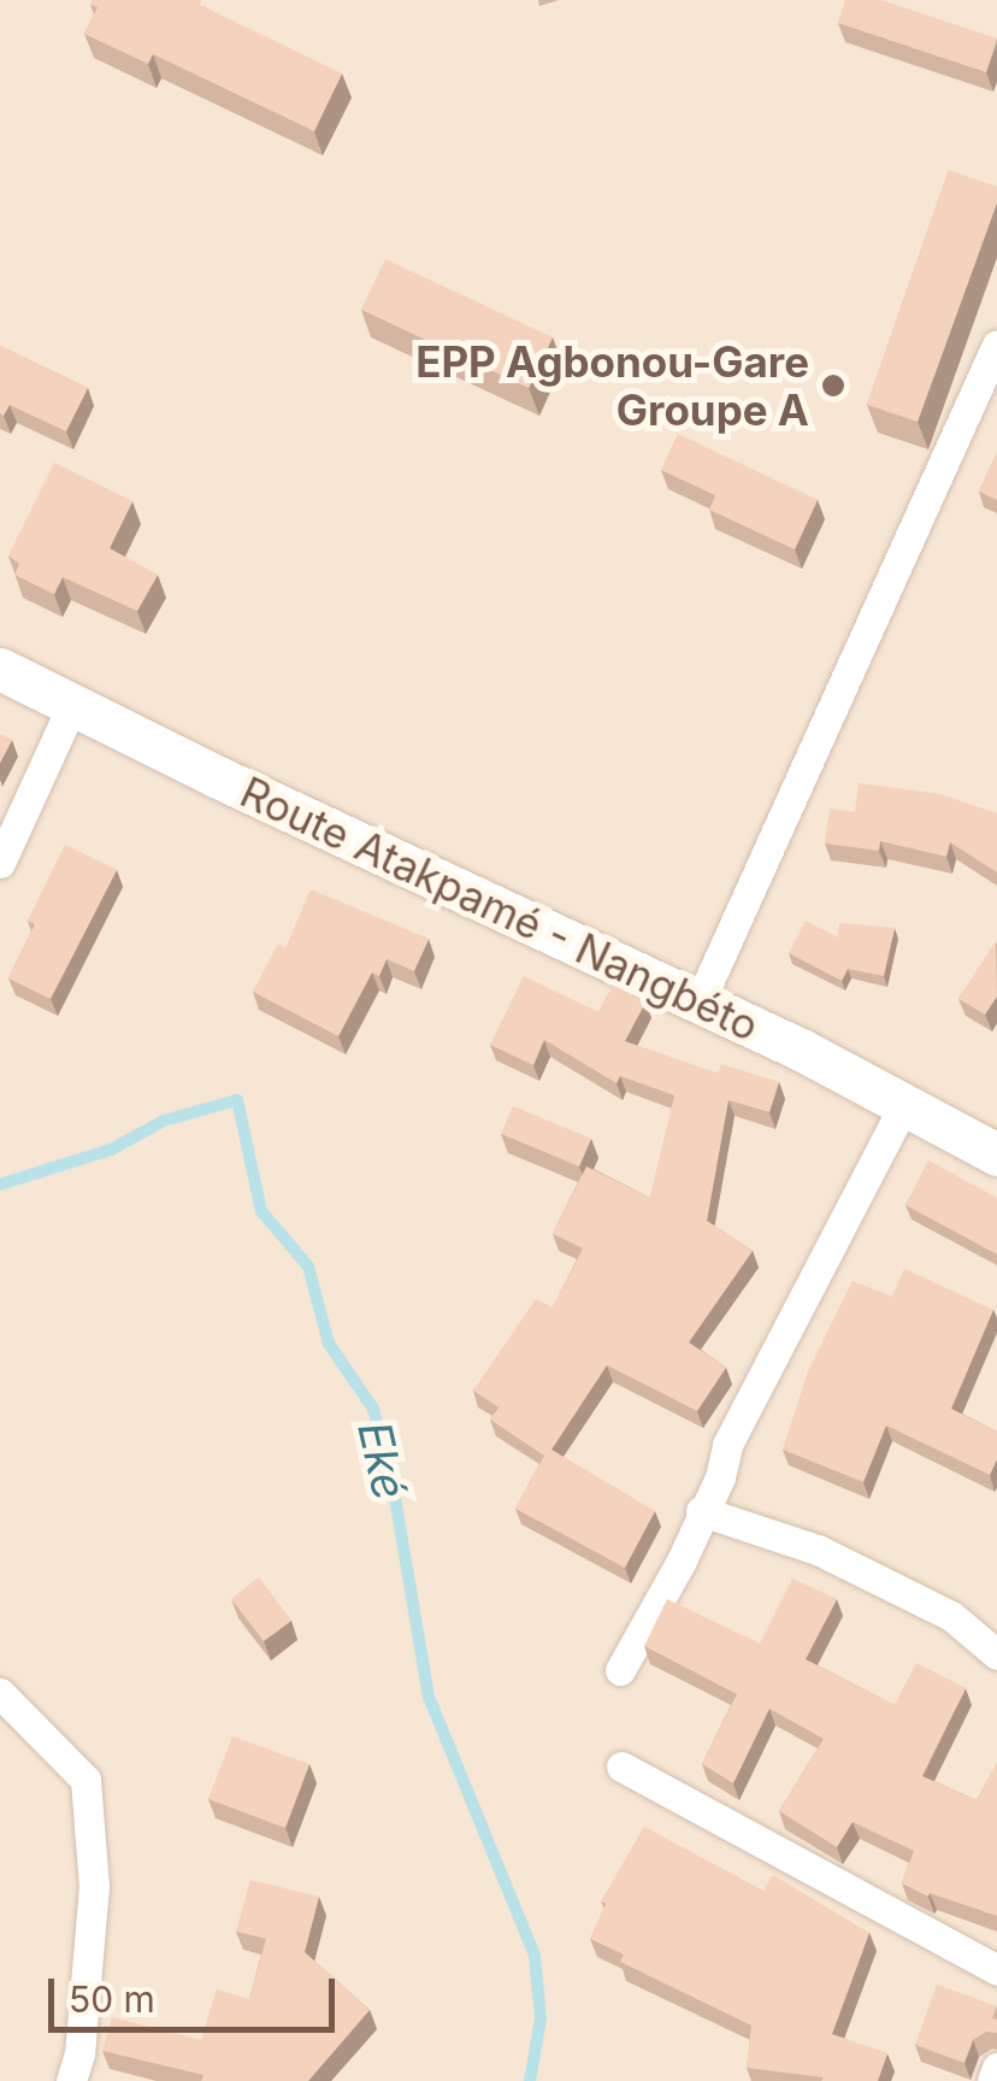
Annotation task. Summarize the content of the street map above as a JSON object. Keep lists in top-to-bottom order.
{
  "streets": {
    "main road": ["Route Atakpamé - Nangbéto"]
  },
  "water": ["Eké"],
  "places": ["EPP Agbonou-Gare Groupe A"],
  "scale_bar": "50 m"
}
